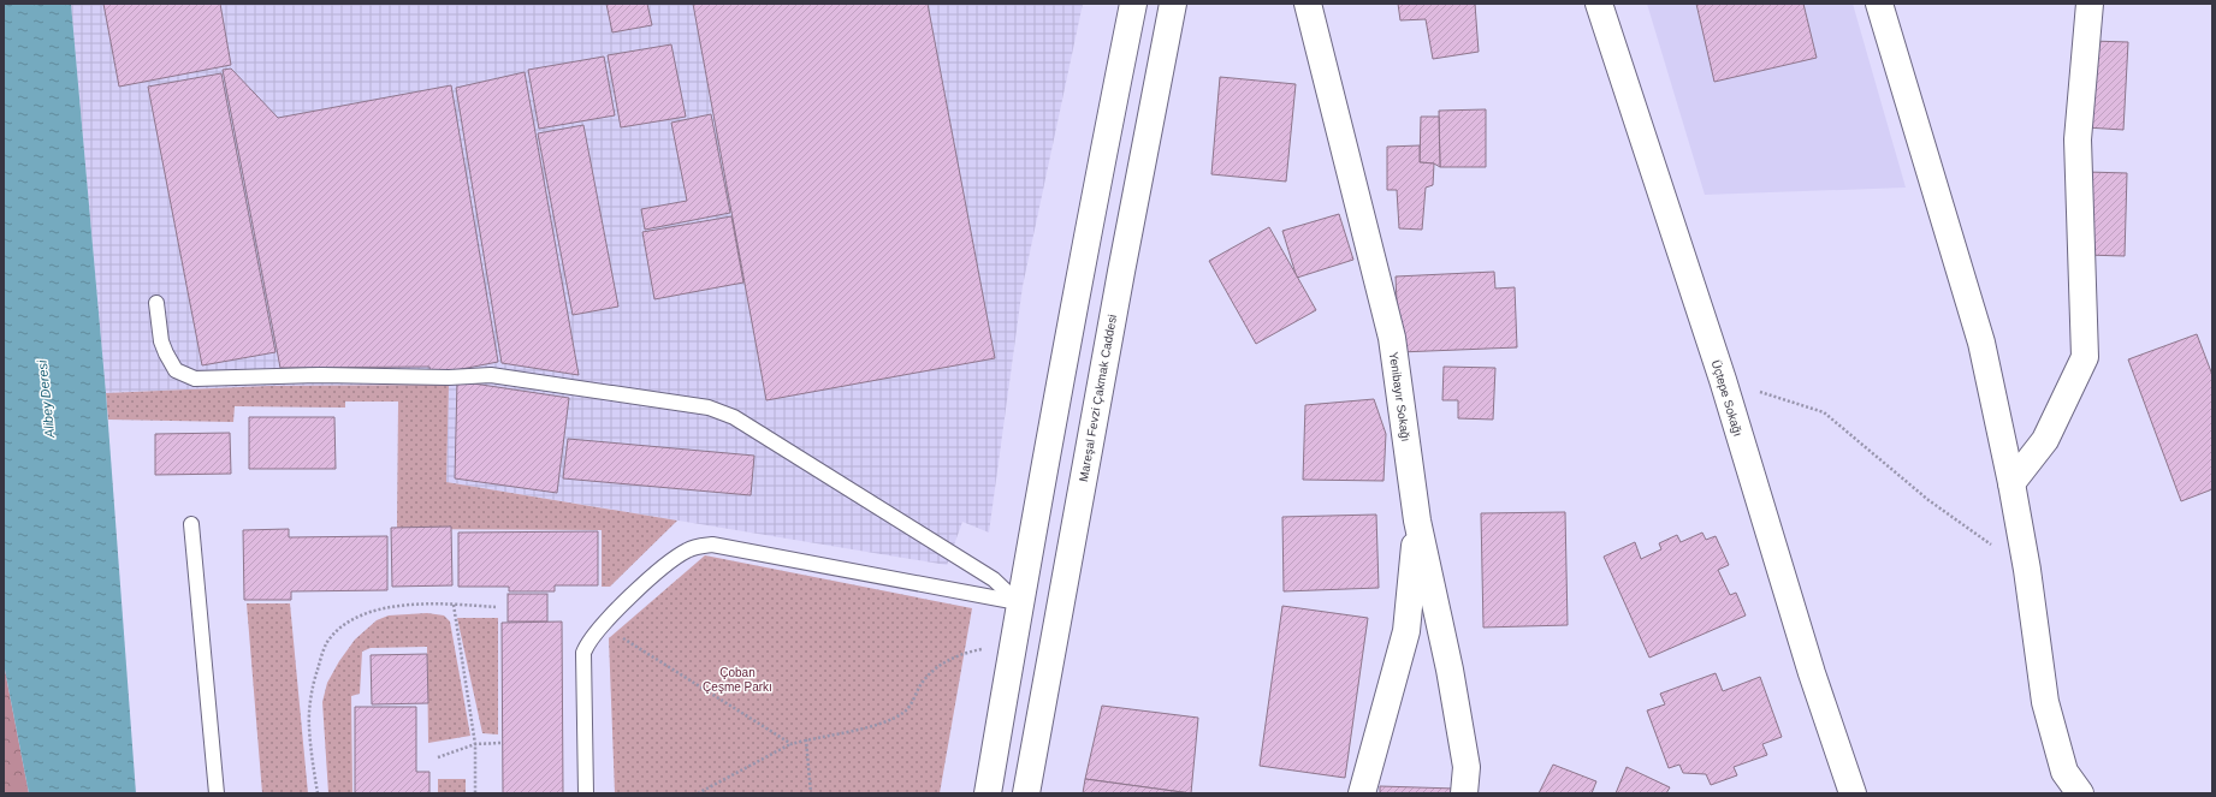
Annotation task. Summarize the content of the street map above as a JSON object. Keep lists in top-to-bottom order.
{
  "streets": {
    "street": ["Yenibayır Sokağı", "Mareşal Fevzi Çakmak Caddesi", "Üçtepe Sokağı"]
  },
  "water": ["Alibey Deresi"],
  "parks": ["Çoban Çeşme Parkı"]
}
